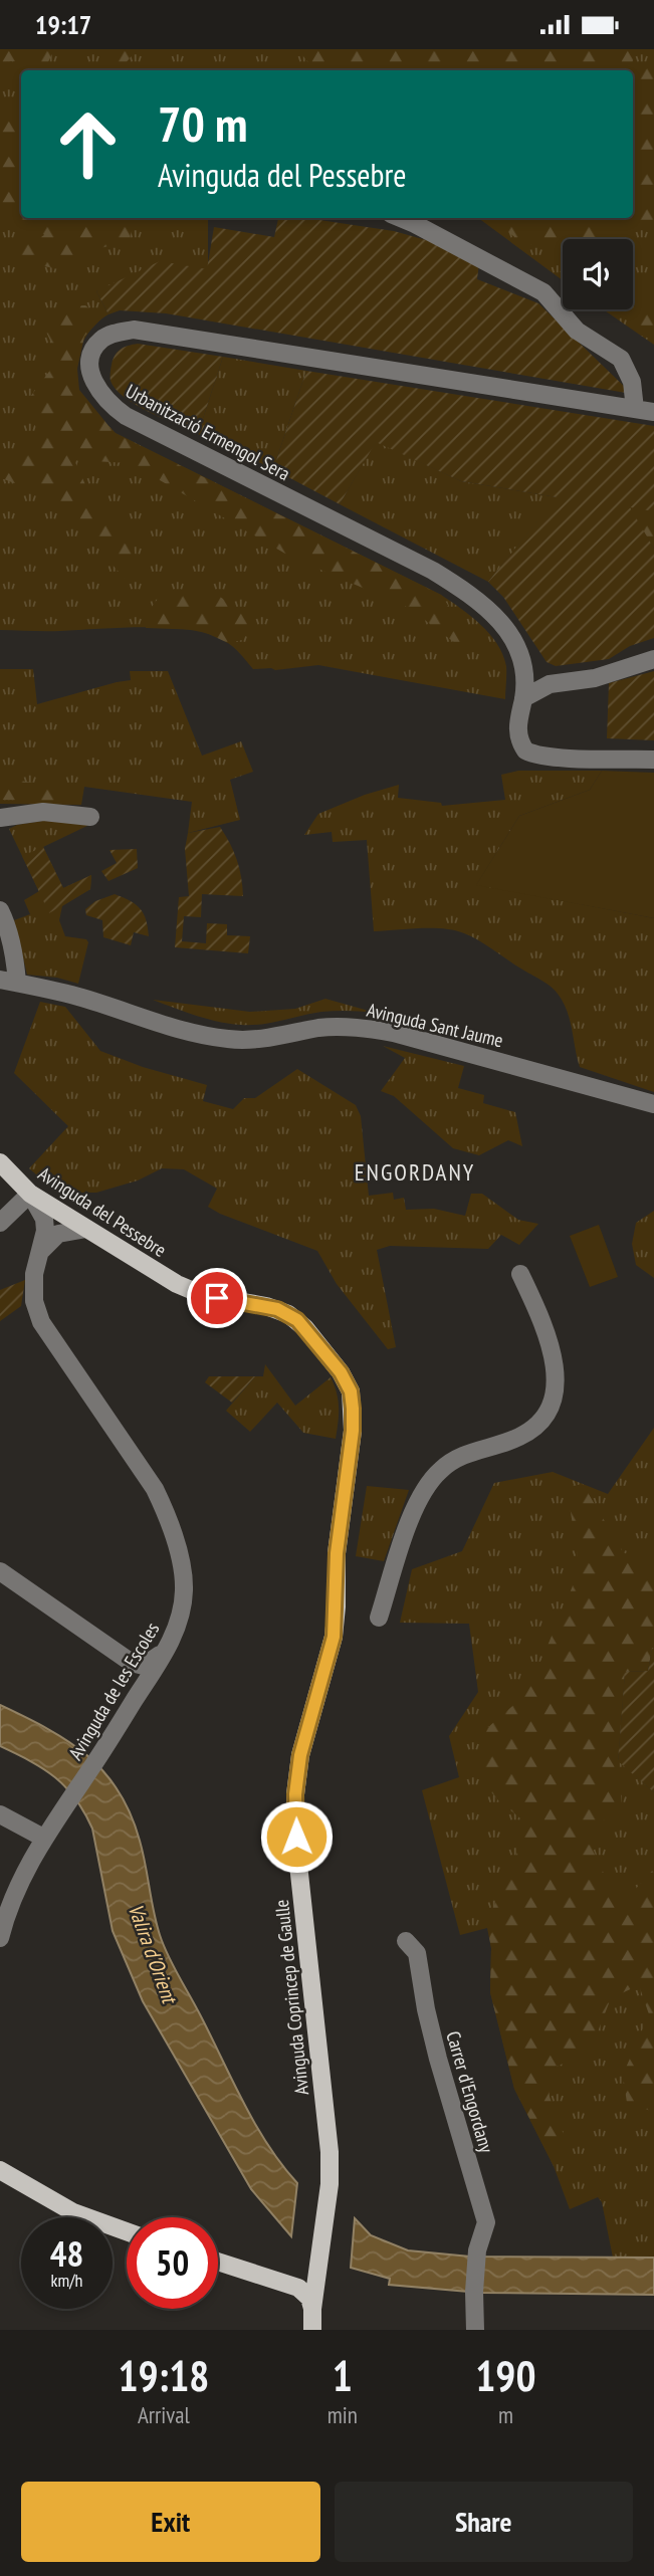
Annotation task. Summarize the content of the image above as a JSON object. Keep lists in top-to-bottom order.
{
  "streets": {
    "main road": ["Avinguda del Pessebre", "Avinguda Coprincep de Gaulle"],
    "street": [
      "Urbanització Ermengol Sera",
      "Avinguda Sant Jaume",
      "Avinguda de les Escoles",
      "Carrer d'Engordany"
    ]
  },
  "crossings": [
    ["Avinguda del Pessebre", "Avinguda de les Escoles"],
    ["Avinguda del Pessebre", "Avinguda Coprincep de Gaulle"]
  ],
  "districts": ["ENGORDANY"],
  "water": ["Valira d'Orient"],
  "page": {
    "status": "19:17",
    "turn": ["70 m", "Avinguda del Pessebre"],
    "speed": "48 km/h",
    "limit": "50",
    "eta": [
      "19:18",
      "Arrival",
      "1",
      "min",
      "190",
      "m"
    ],
    "buttons": ["Exit", "Share"]
  }
}
